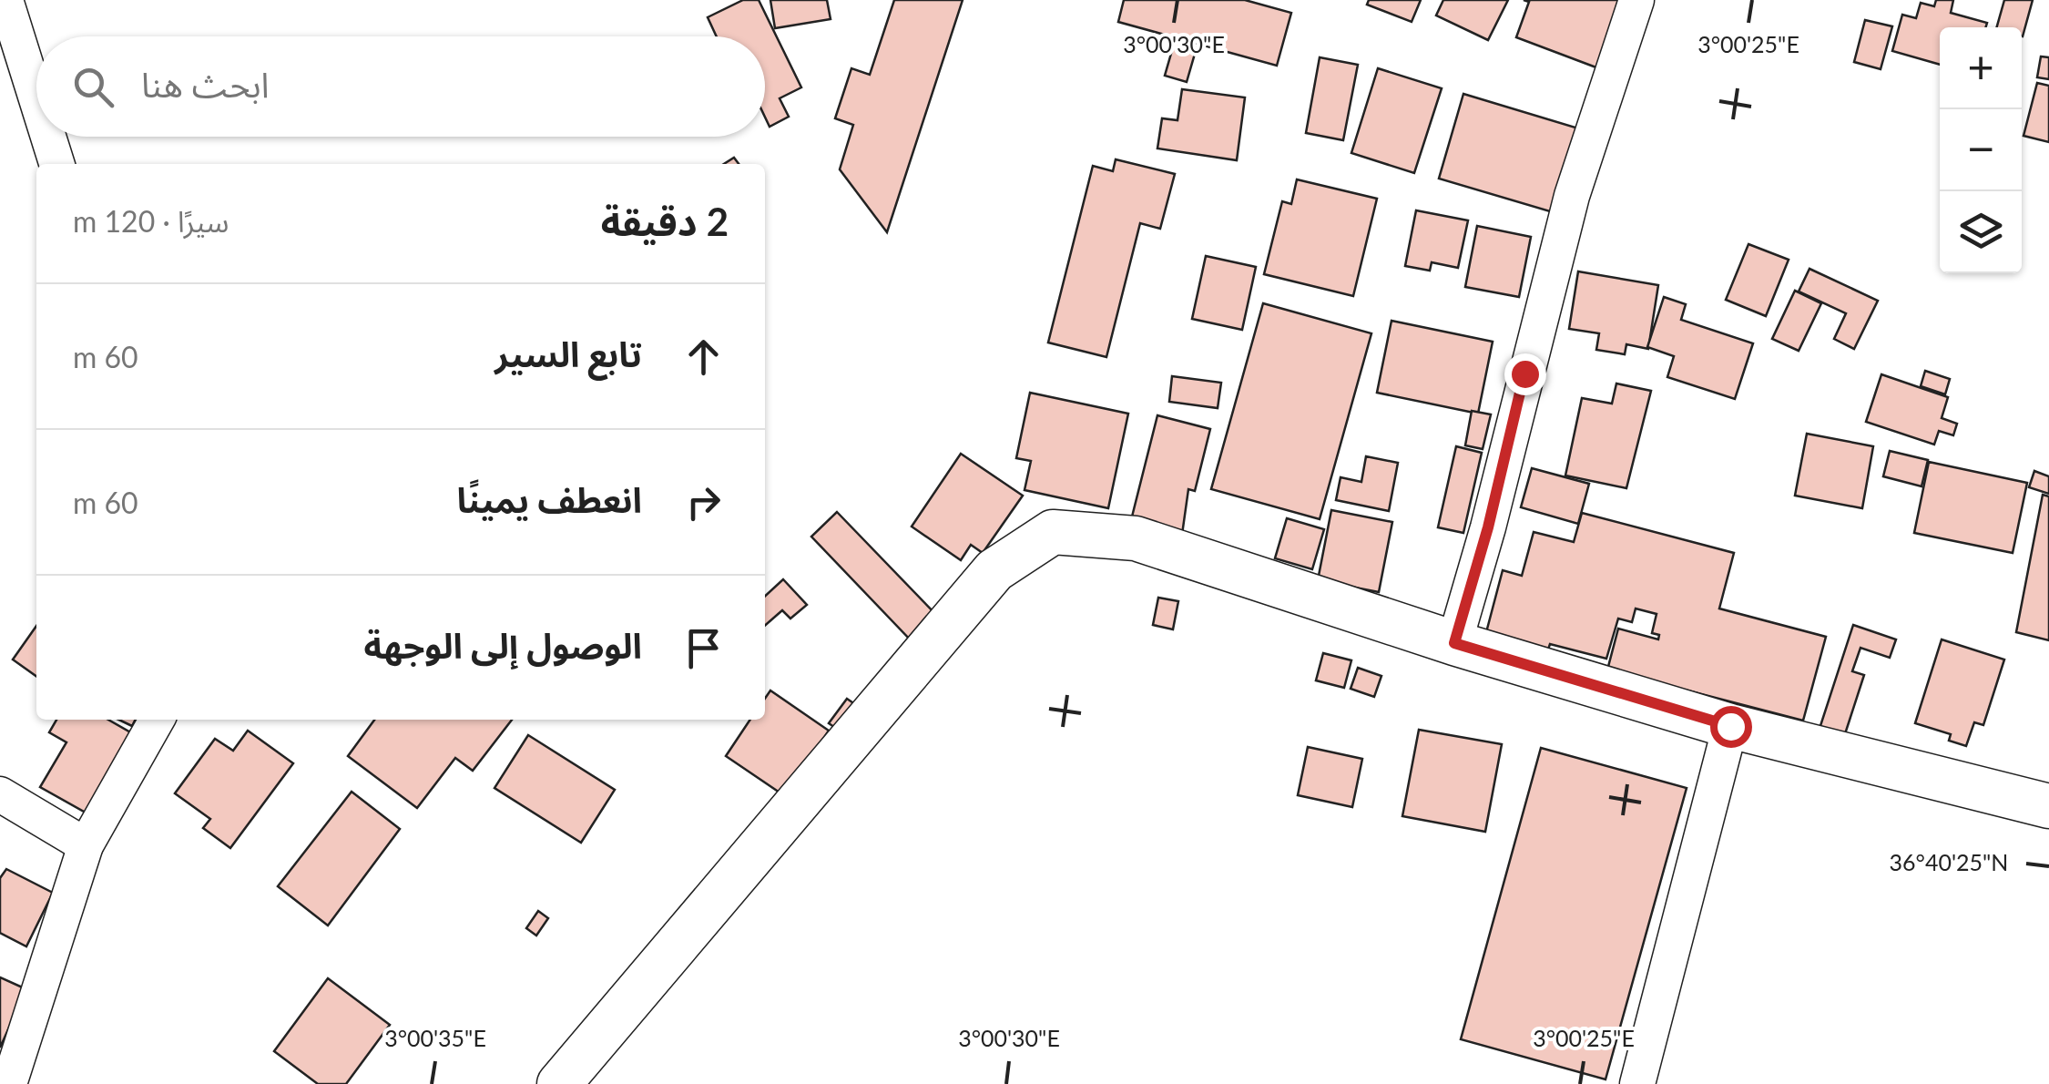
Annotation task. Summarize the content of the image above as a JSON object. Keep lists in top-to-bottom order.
{
  "page": {
    "map_buttons": ["+", "−"],
    "search": "ابحث هنا",
    "heading": ["2 دقيقة", "سيرًا · 120 m"],
    "list": [
      ["تابع السير", "60 m"],
      ["انعطف يمينًا", "60 m"],
      "الوصول إلى الوجهة"
    ]
  },
  "coordinates": [
    "3°00'30\"E",
    "3°00'25\"E",
    "36°40'25\"N",
    "3°00'35\"E"
  ]
}
